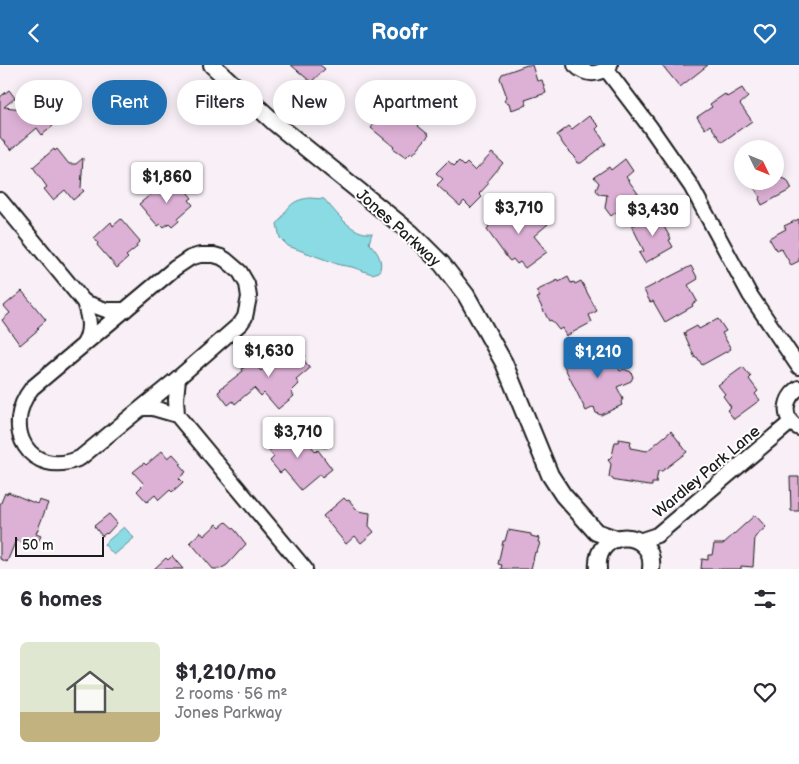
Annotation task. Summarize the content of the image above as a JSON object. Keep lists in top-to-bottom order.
{
  "streets": {
    "street": ["Jones Parkway", "Wardley Park Lane"]
  },
  "crossings": [
    ["Jones Parkway", "Wardley Park Lane"]
  ],
  "scale_bar": "50 m",
  "north": "bottom right",
  "page": {
    "header": "Roofr",
    "chip": [
      "Buy",
      "Rent",
      "Filters",
      "New",
      "Apartment"
    ],
    "price": [
      "$1,860",
      "$3,710",
      "$3,430",
      "$1,630",
      "$1,210",
      "$3,710"
    ],
    "scale": "50 m",
    "heading": "6 homes",
    "list": [
      {
        "name": "$1,210/mo",
        "note": "2 rooms · 56 m² · Jones Parkway"
      }
    ]
  }
}
